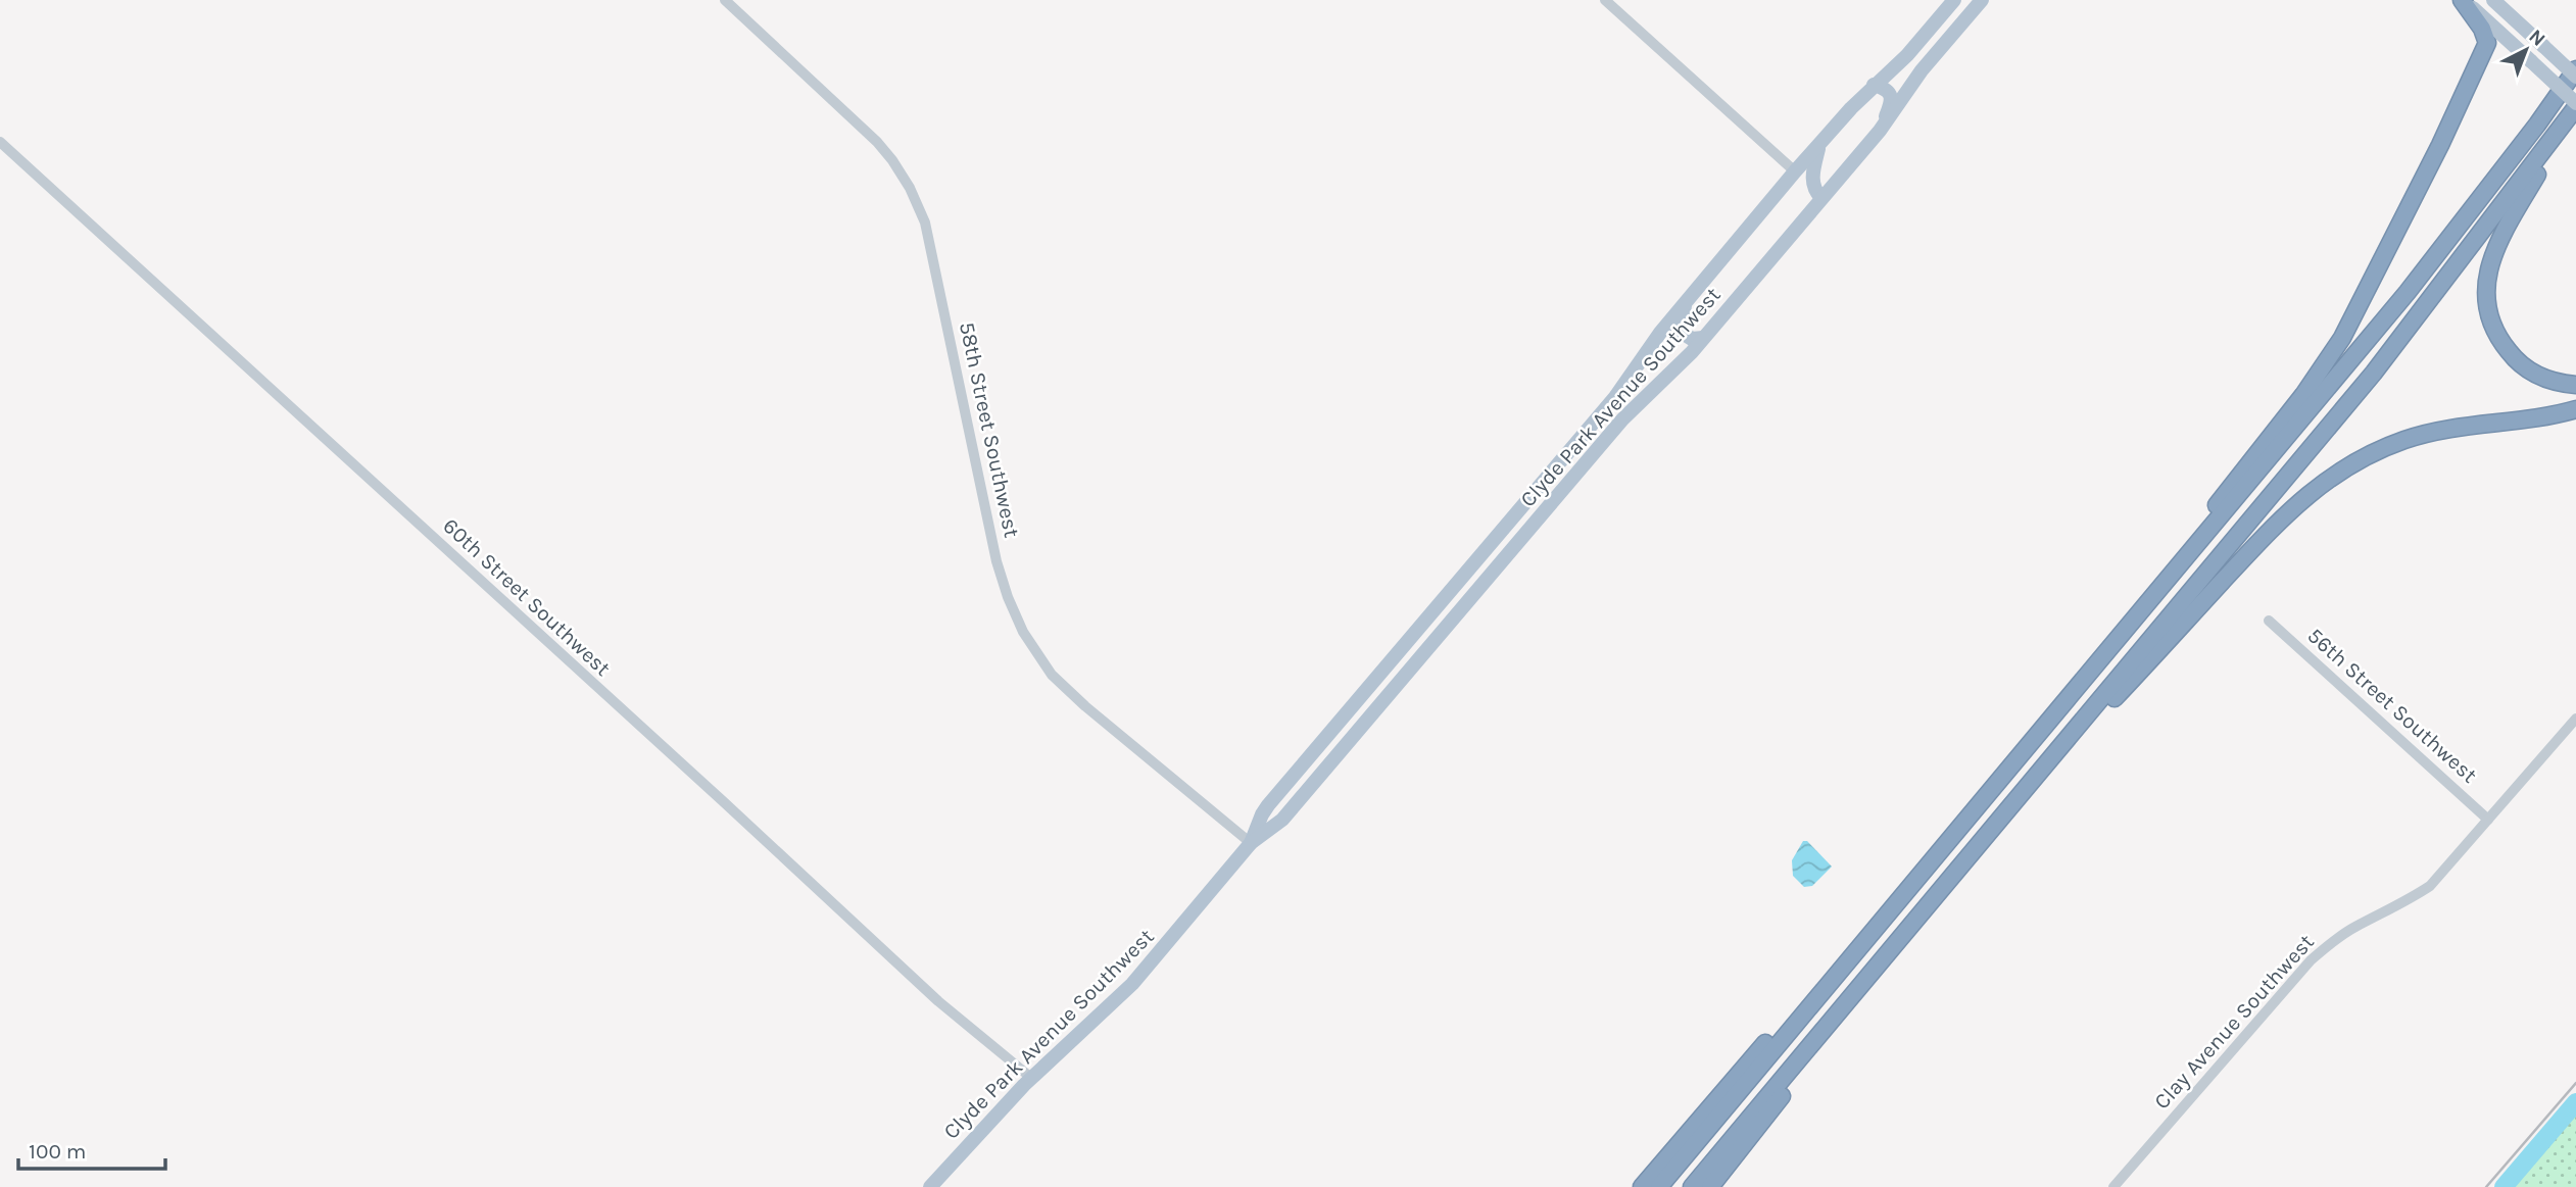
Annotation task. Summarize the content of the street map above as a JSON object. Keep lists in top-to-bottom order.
{
  "streets": {
    "main road": ["Clyde Park Avenue Southwest"],
    "street": [
      "58th Street Southwest",
      "60th Street Southwest",
      "56th Street Southwest",
      "Clay Avenue Southwest"
    ]
  },
  "crossings": [
    ["Clyde Park Avenue Southwest", "58th Street Southwest"],
    ["Clyde Park Avenue Southwest", "60th Street Southwest"],
    ["56th Street Southwest", "Clay Avenue Southwest"]
  ],
  "scale_bar": "100 m",
  "north": "top right"
}
